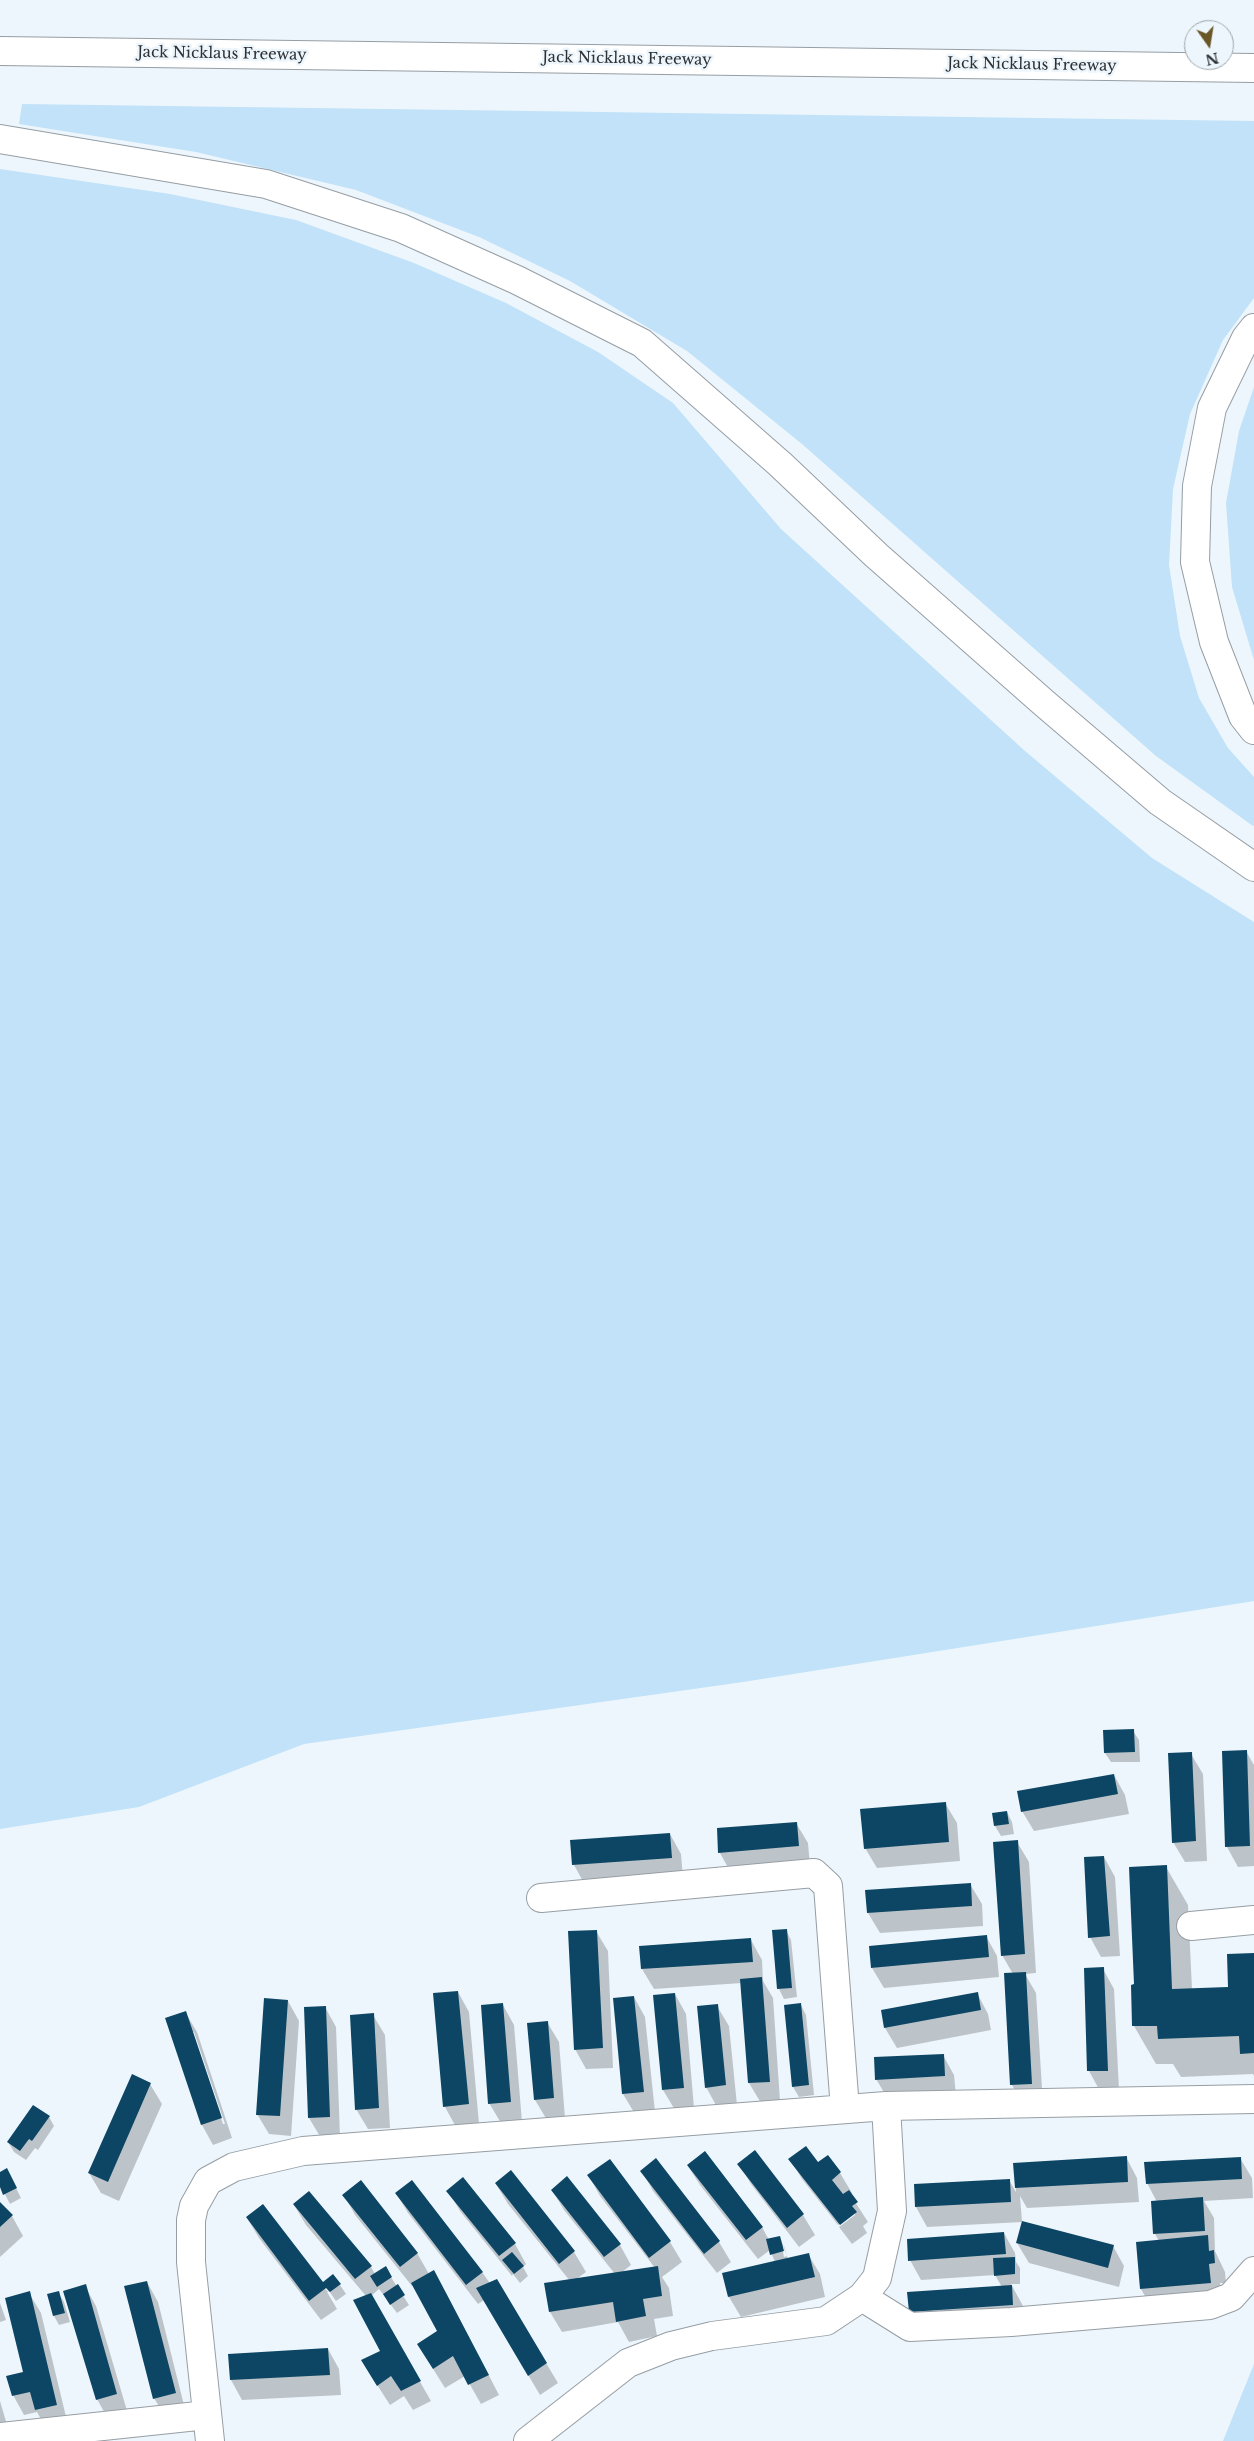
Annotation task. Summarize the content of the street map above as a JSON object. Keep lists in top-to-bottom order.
{
  "streets": {
    "main road": ["Jack Nicklaus Freeway"]
  },
  "north": "bottom"
}
